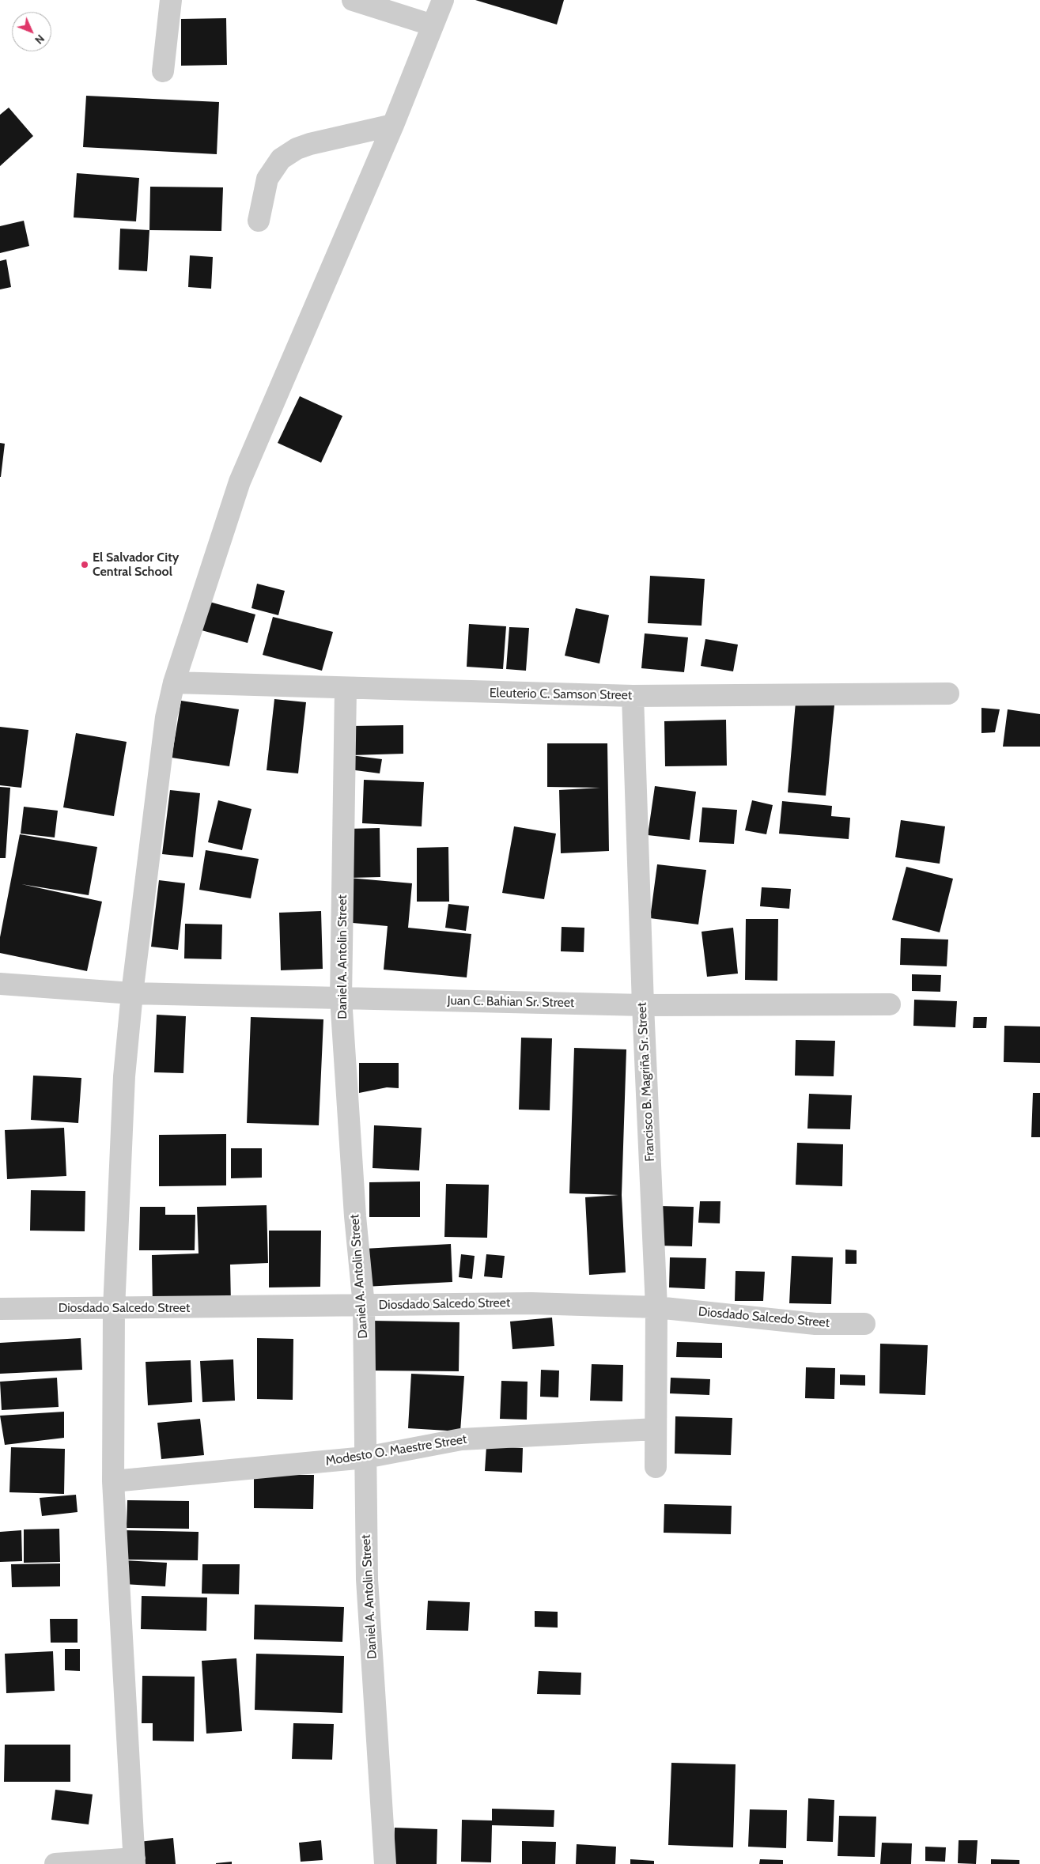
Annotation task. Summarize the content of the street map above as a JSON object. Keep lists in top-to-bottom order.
{
  "streets": {
    "street": [
      "Eleuterio C. Samson Street",
      "Daniel A. Antolin Street",
      "Juan C. Bahian Sr. Street",
      "Francisco B. Magriña Sr. Street",
      "Diosdado Salcedo Street",
      "Modesto O. Maestre Street"
    ]
  },
  "crossings": [
    ["Eleuterio C. Samson Street", "Daniel A. Antolin Street"],
    ["Eleuterio C. Samson Street", "Francisco B. Magriña Sr. Street"],
    ["Daniel A. Antolin Street", "Juan C. Bahian Sr. Street"],
    ["Daniel A. Antolin Street", "Diosdado Salcedo Street"],
    ["Daniel A. Antolin Street", "Modesto O. Maestre Street"],
    ["Juan C. Bahian Sr. Street", "Francisco B. Magriña Sr. Street"],
    ["Francisco B. Magriña Sr. Street", "Diosdado Salcedo Street"],
    ["Francisco B. Magriña Sr. Street", "Modesto O. Maestre Street"]
  ],
  "places": ["El Salvador City Central School"],
  "north": "bottom right"
}
